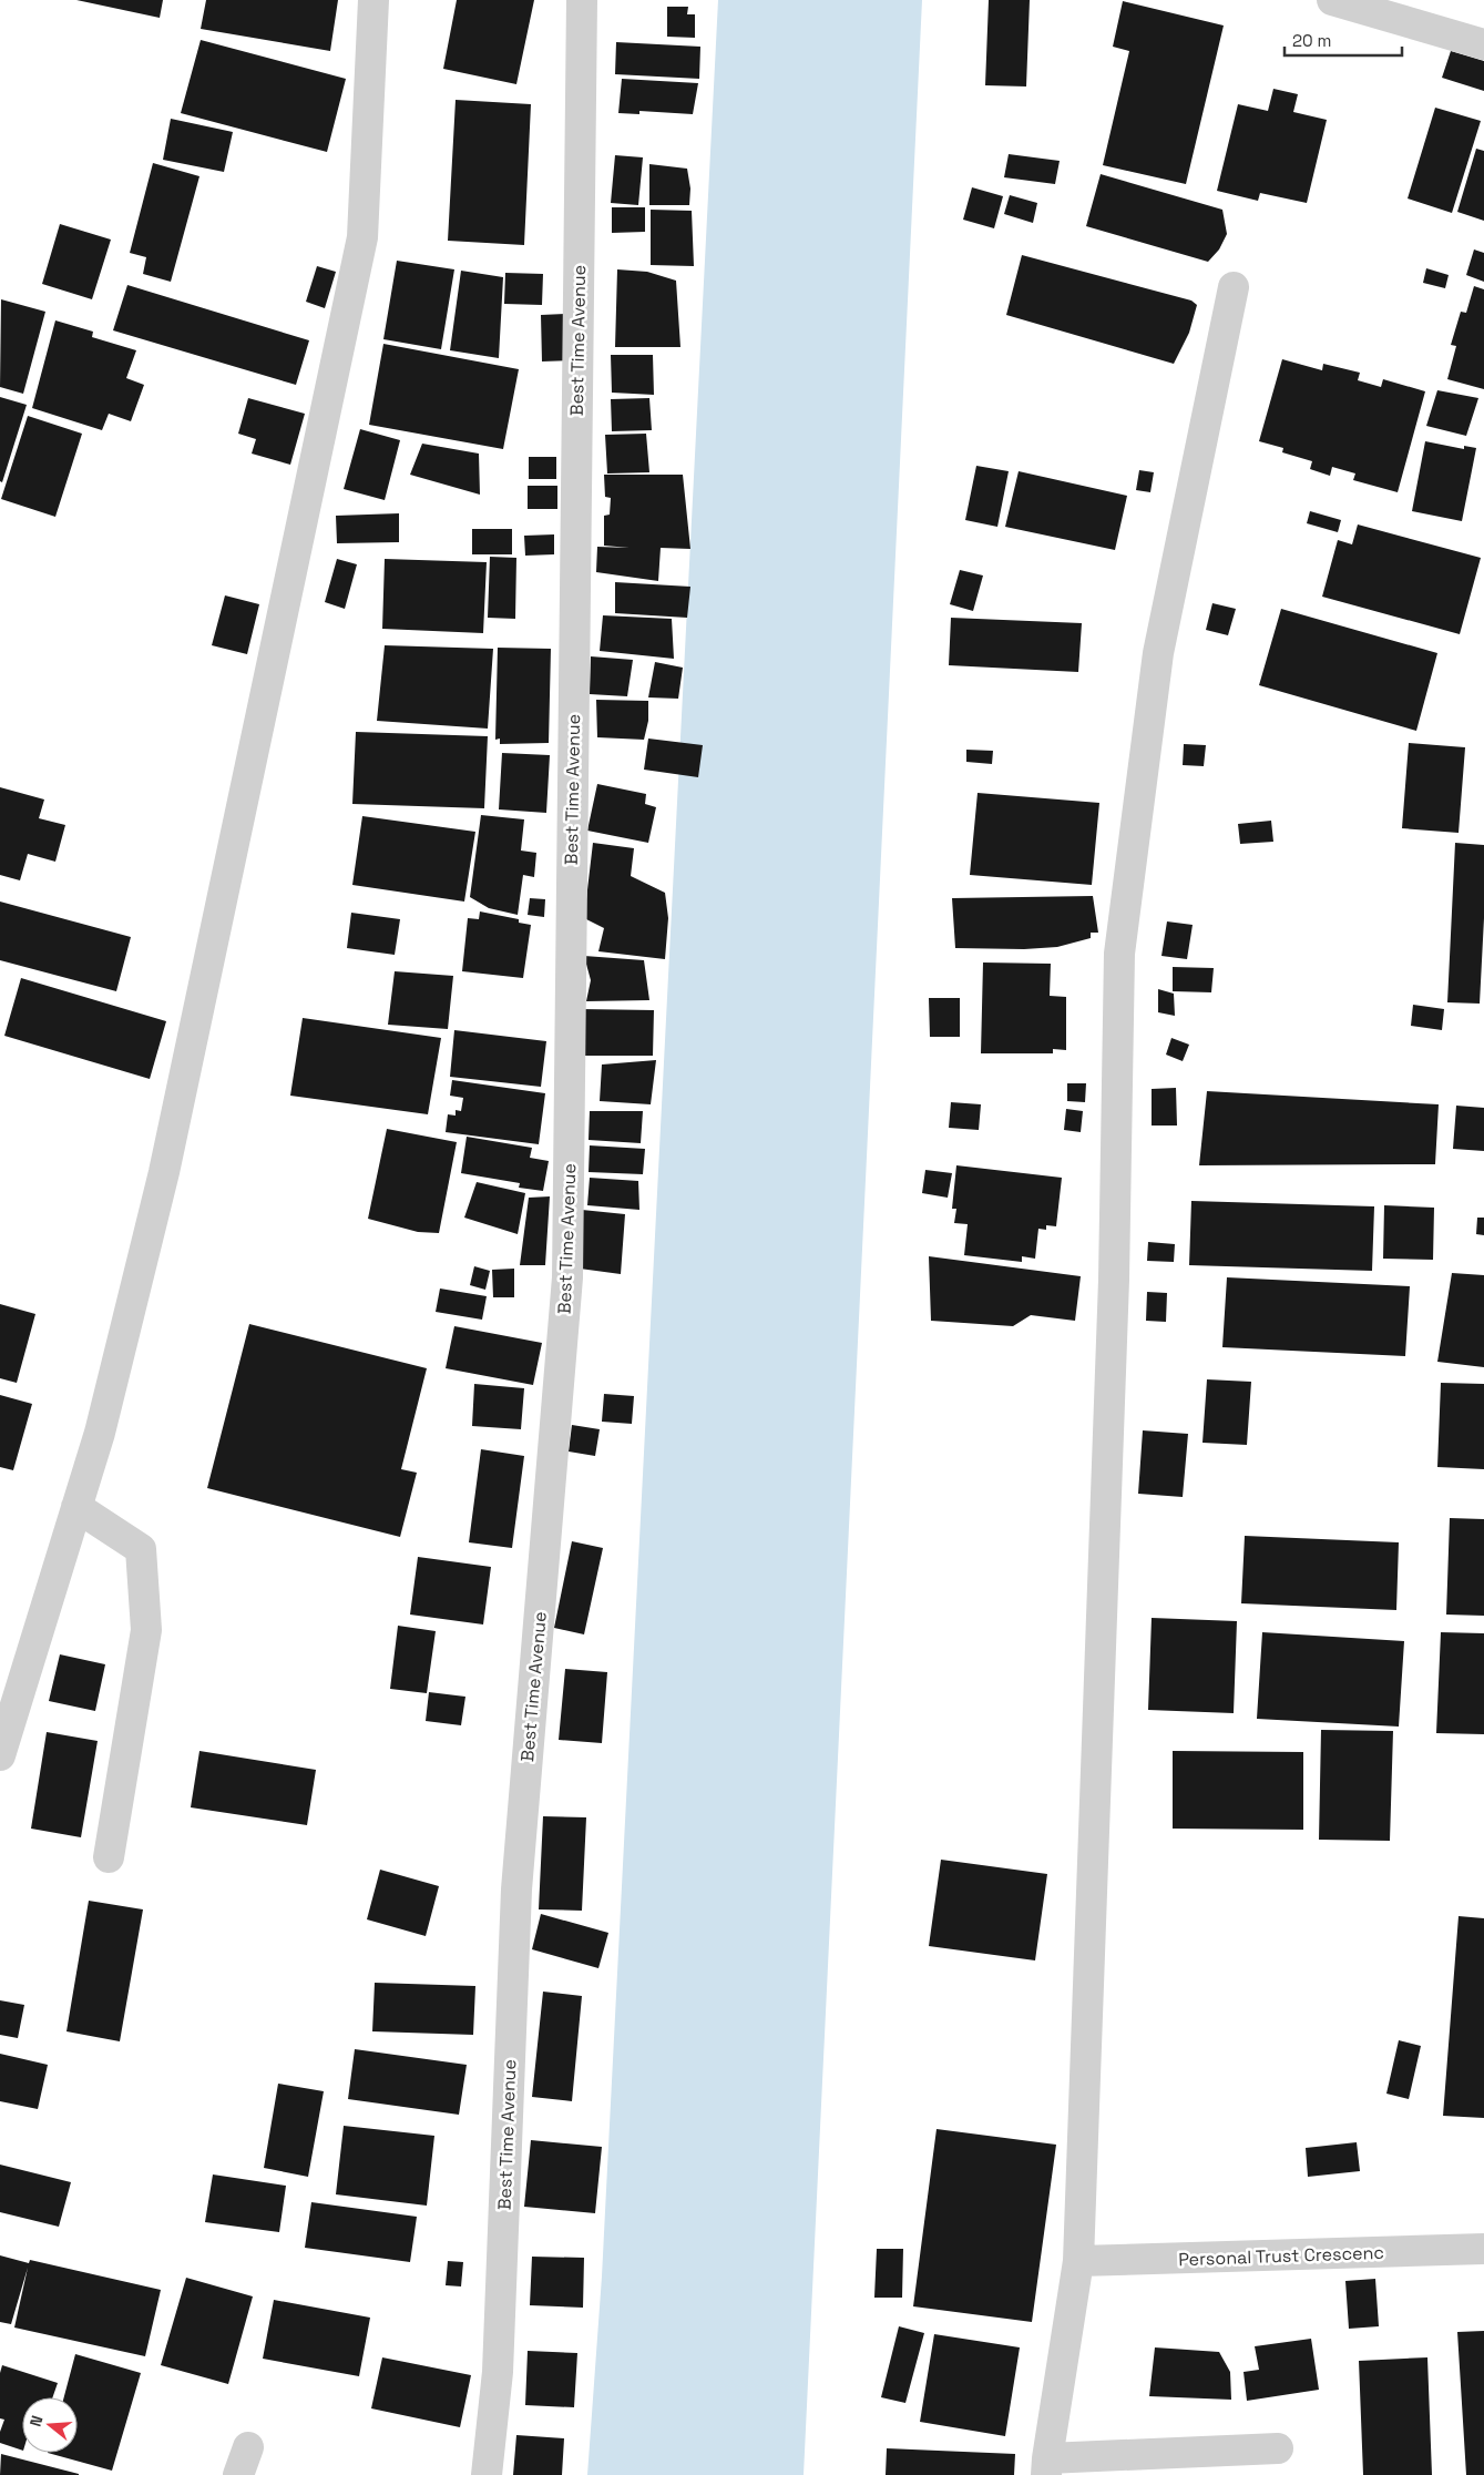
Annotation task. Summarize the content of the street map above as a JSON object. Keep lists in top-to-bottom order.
{
  "streets": {
    "street": ["Best Time Avenue", "Personal Trust Crescenc"]
  },
  "scale_bar": "20 m",
  "north": "left"
}
